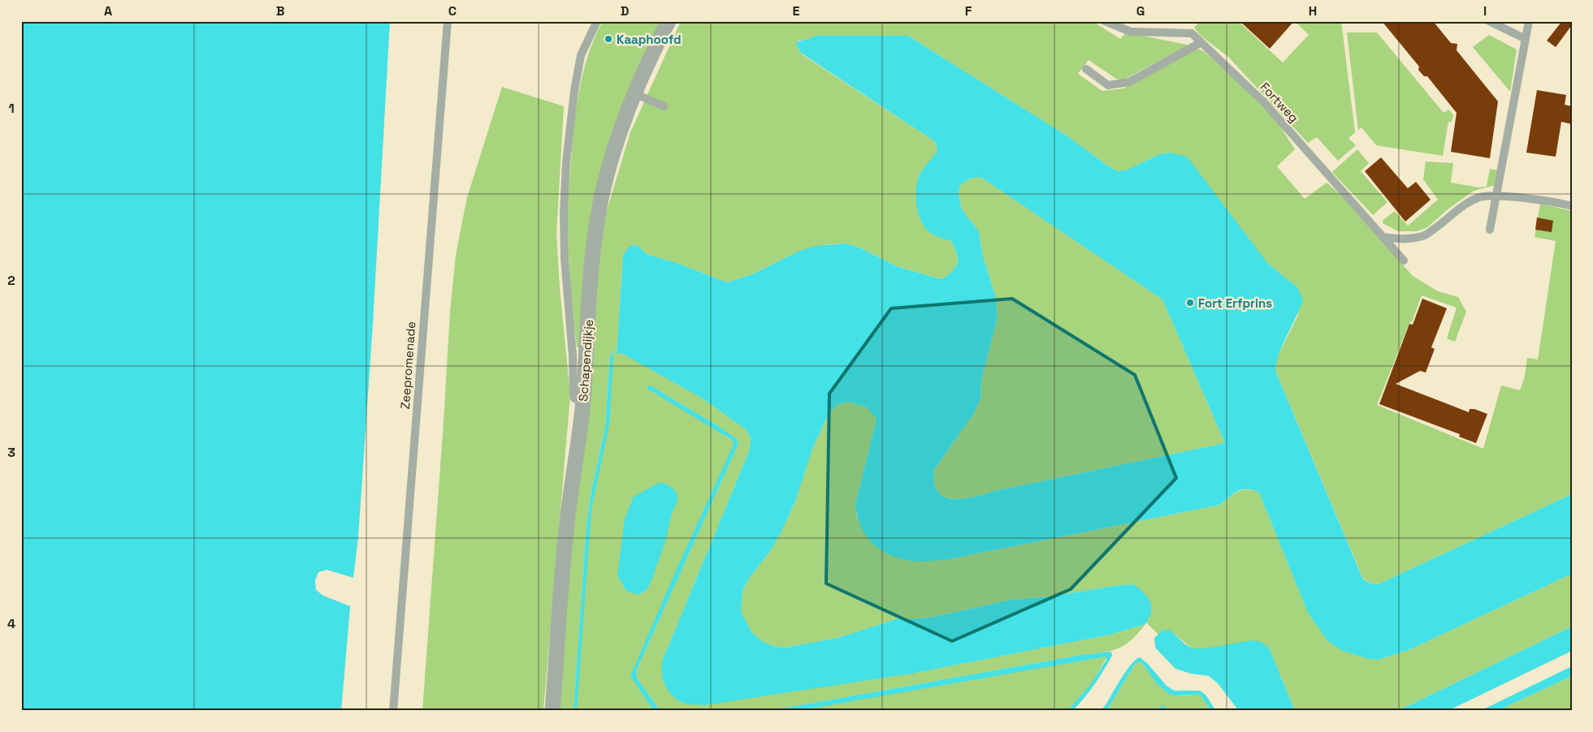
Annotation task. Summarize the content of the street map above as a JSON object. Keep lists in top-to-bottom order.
{
  "streets": {
    "street": ["Schapendijkje"],
    "lane": ["Fortweg", "Zeepromenade"]
  },
  "places": ["Kaaphoofd", "Fort Erfprins"],
  "grid": {
    "columns": [
      "A",
      "B",
      "C",
      "D",
      "E",
      "F",
      "G",
      "H",
      "I"
    ],
    "rows": [
      "1",
      "2",
      "3",
      "4"
    ]
  }
}
